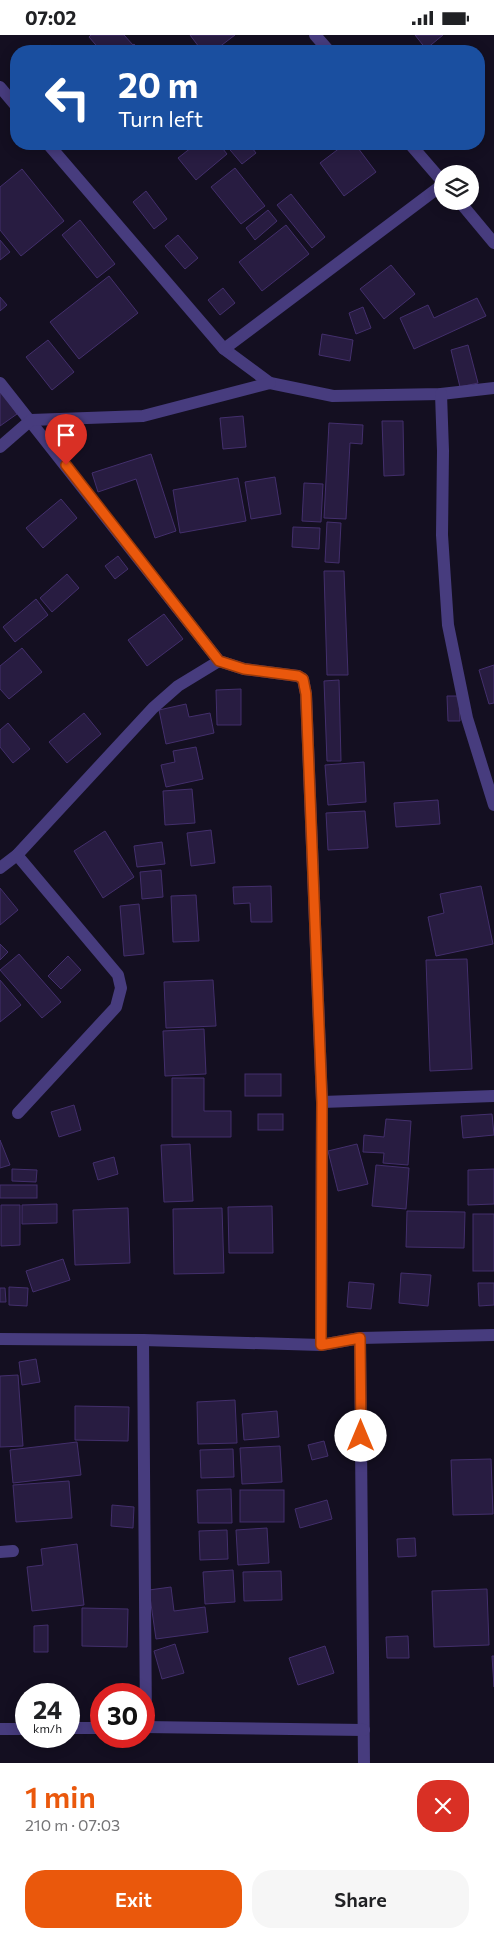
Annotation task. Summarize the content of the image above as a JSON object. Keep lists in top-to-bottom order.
{
  "page": {
    "status": "07:02",
    "turn": ["20 m", "Turn left"],
    "speed": "24 km/h",
    "limit": "30",
    "heading": ["1 min", "210 m · 07:03"],
    "buttons": ["Exit", "Share"]
  }
}
